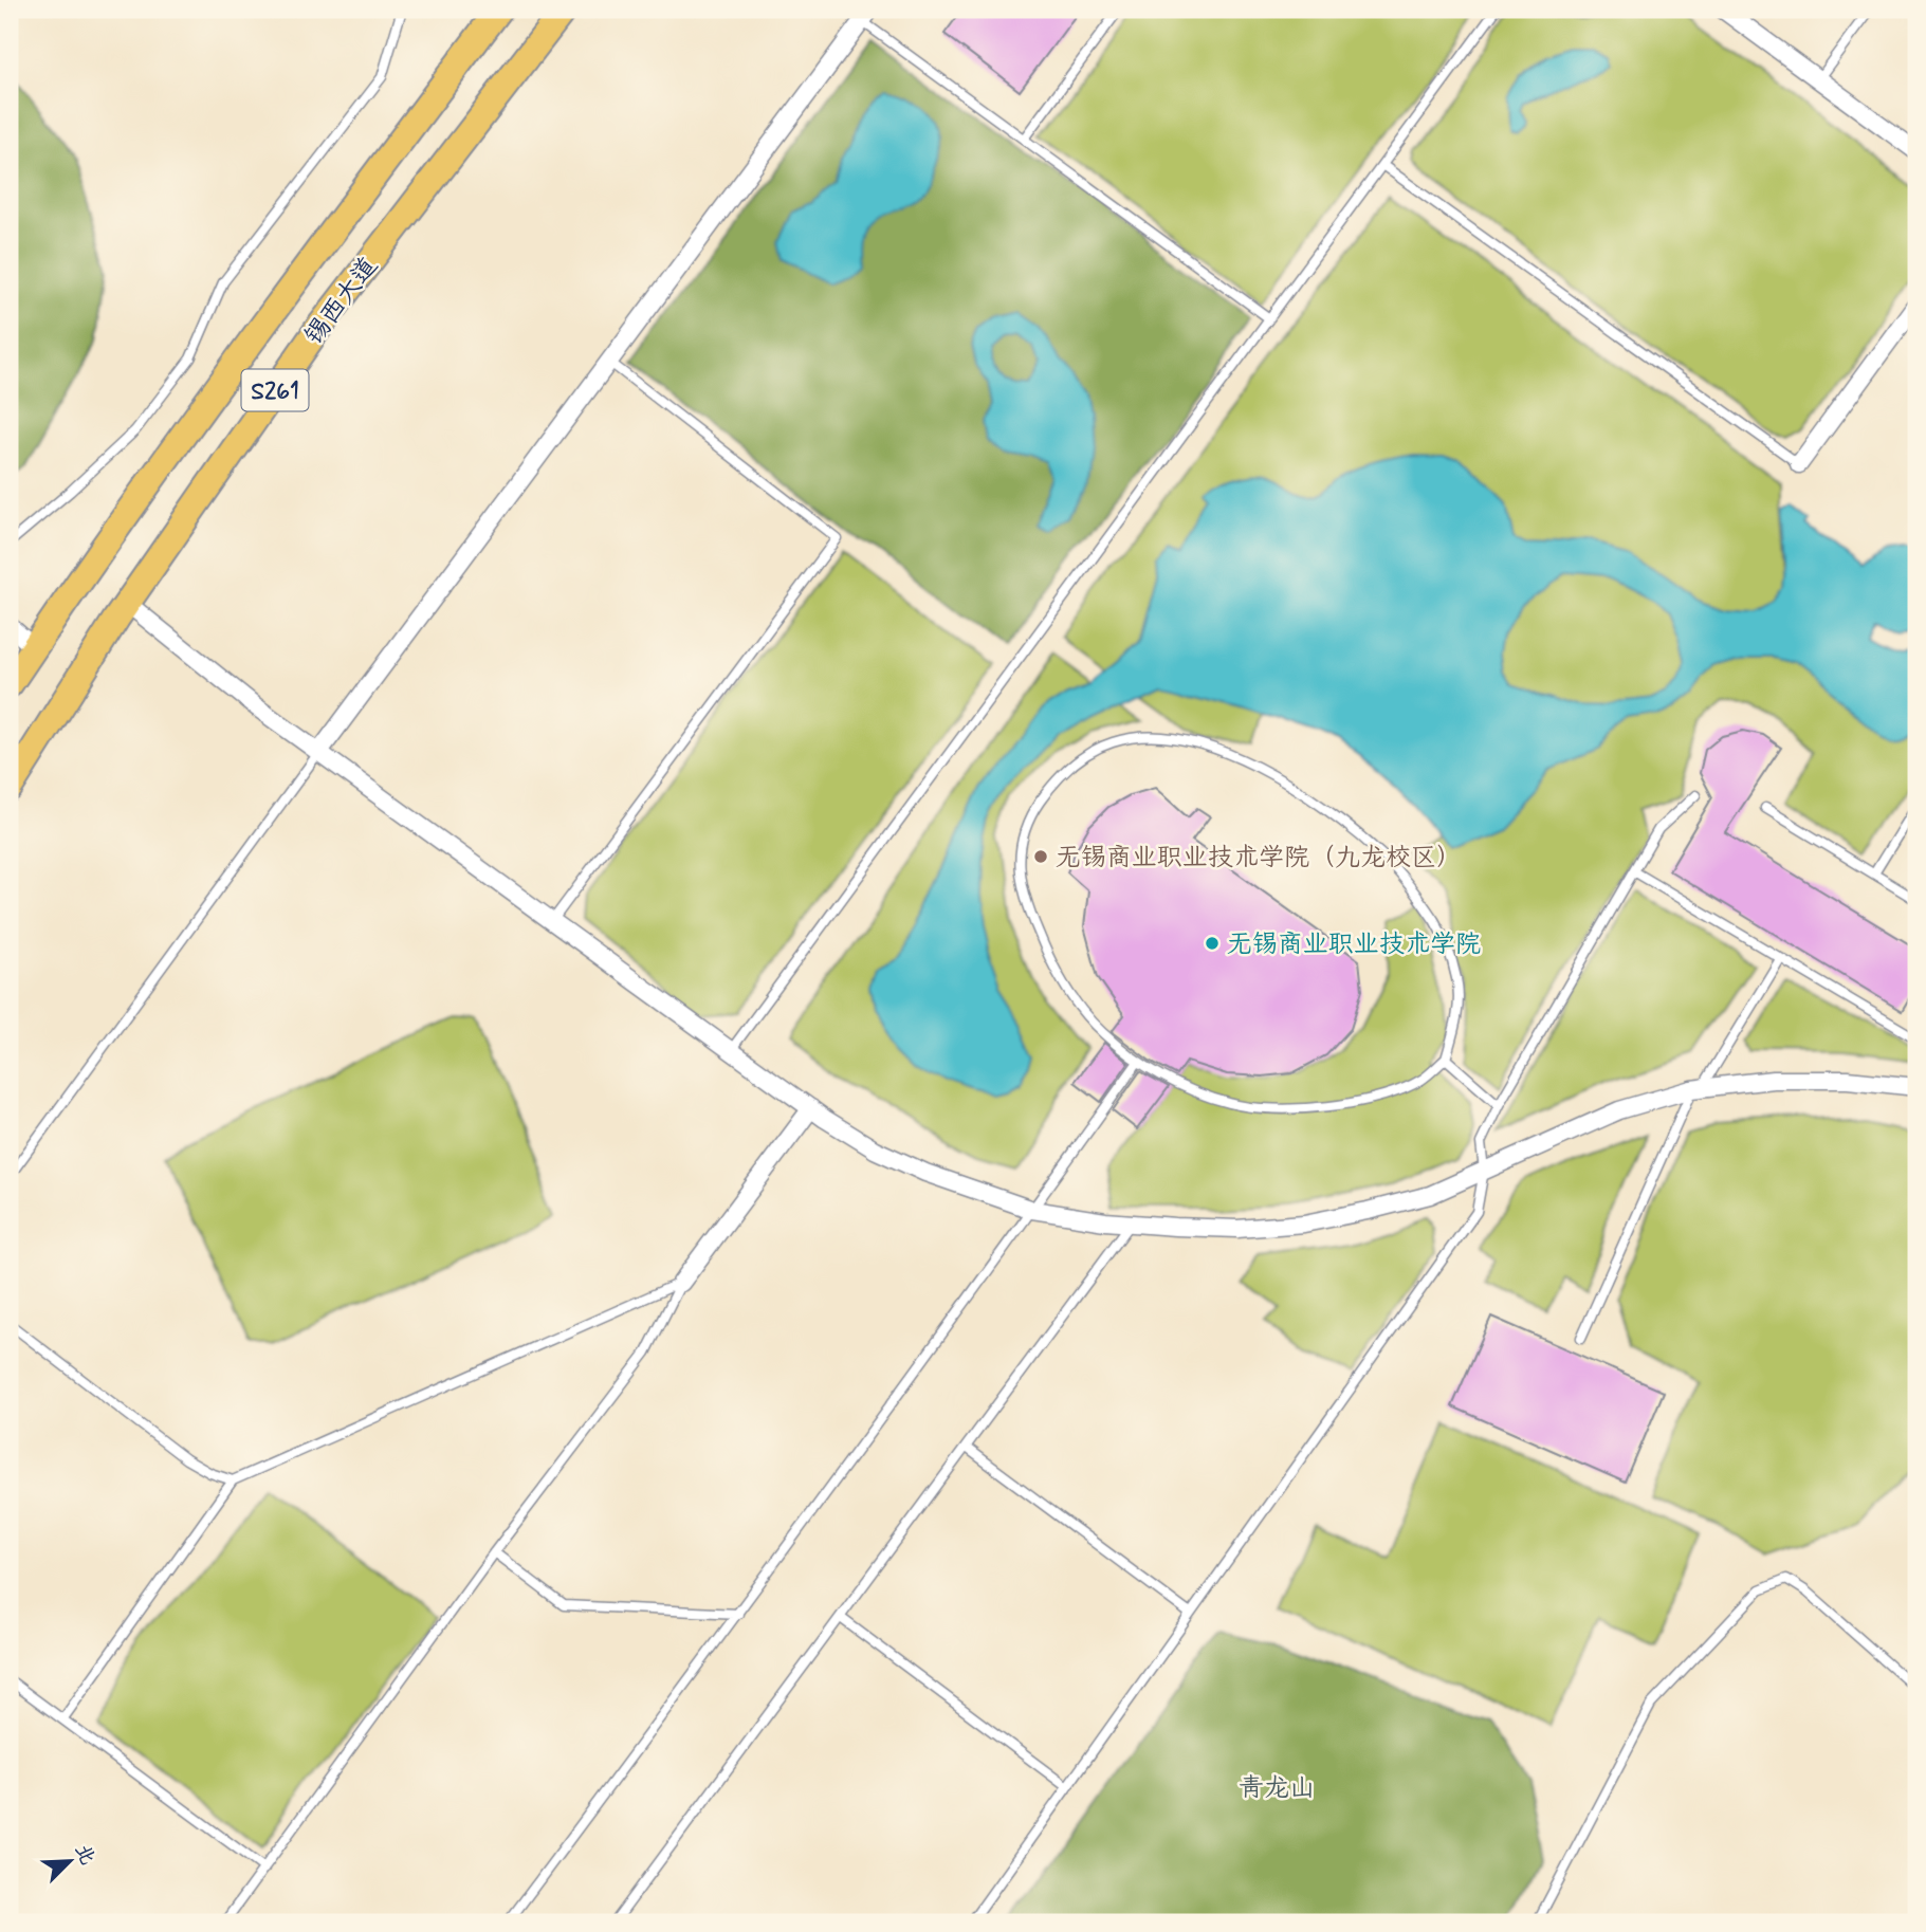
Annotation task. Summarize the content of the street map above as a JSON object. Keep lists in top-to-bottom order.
{
  "streets": {
    "main road": ["锡西大道", "S261"]
  },
  "parks": ["青龙山"],
  "places": ["无锡商业职业技术学院（九龙校区）", "无锡商业职业技术学院"],
  "north": "top right"
}
